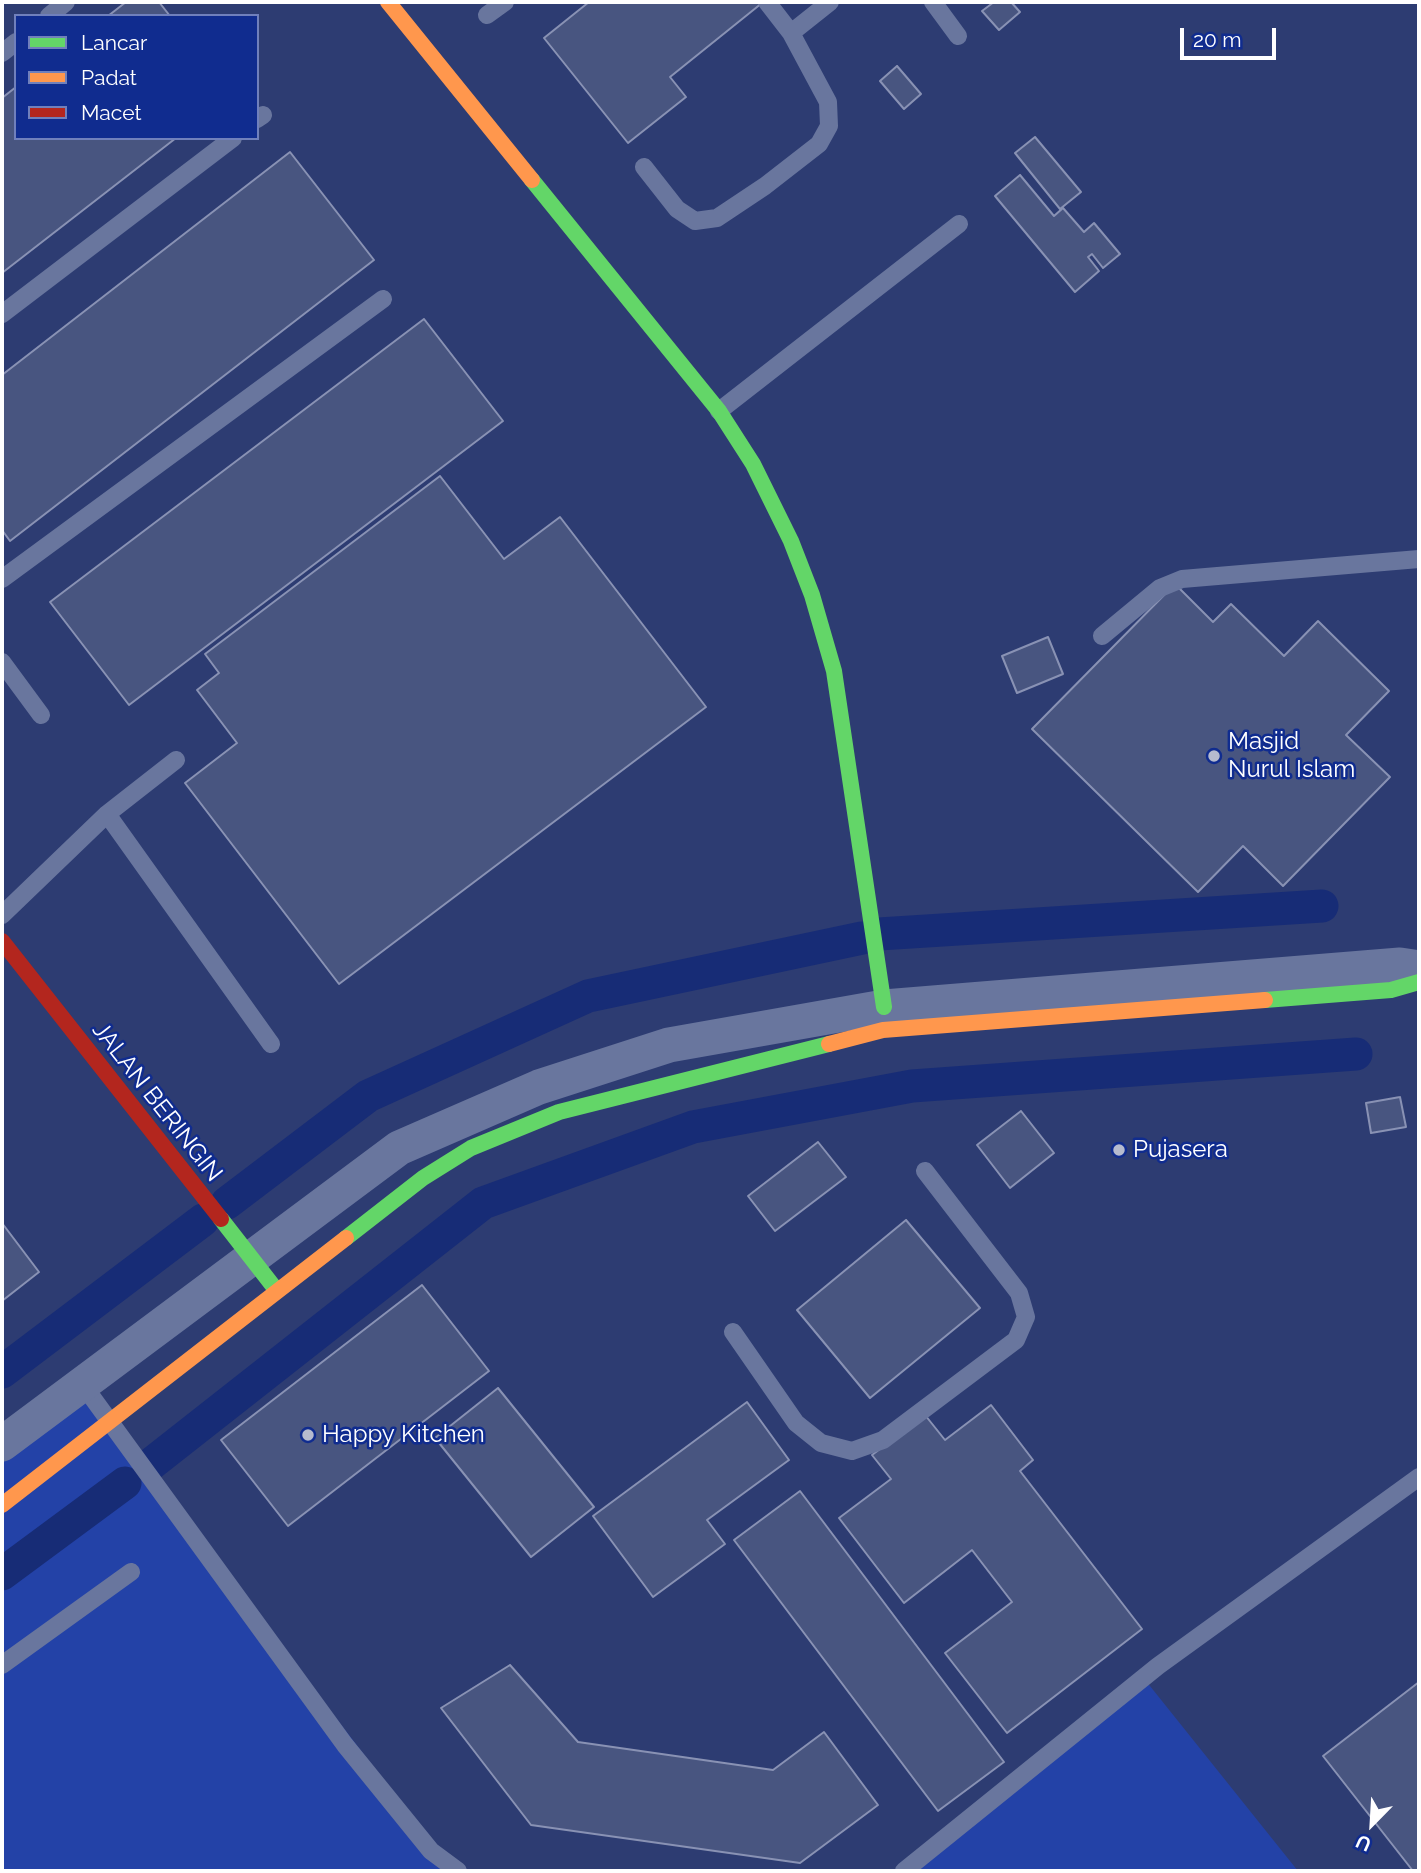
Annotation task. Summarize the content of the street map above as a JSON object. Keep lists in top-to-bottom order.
{
  "streets": {
    "street": ["JALAN BERINGIN"]
  },
  "places": ["Masjid Nurul Islam", "Pujasera", "Happy Kitchen"],
  "legend": ["Lancar", "Padat", "Macet"],
  "scale_bar": "20 m",
  "north": "bottom left"
}
